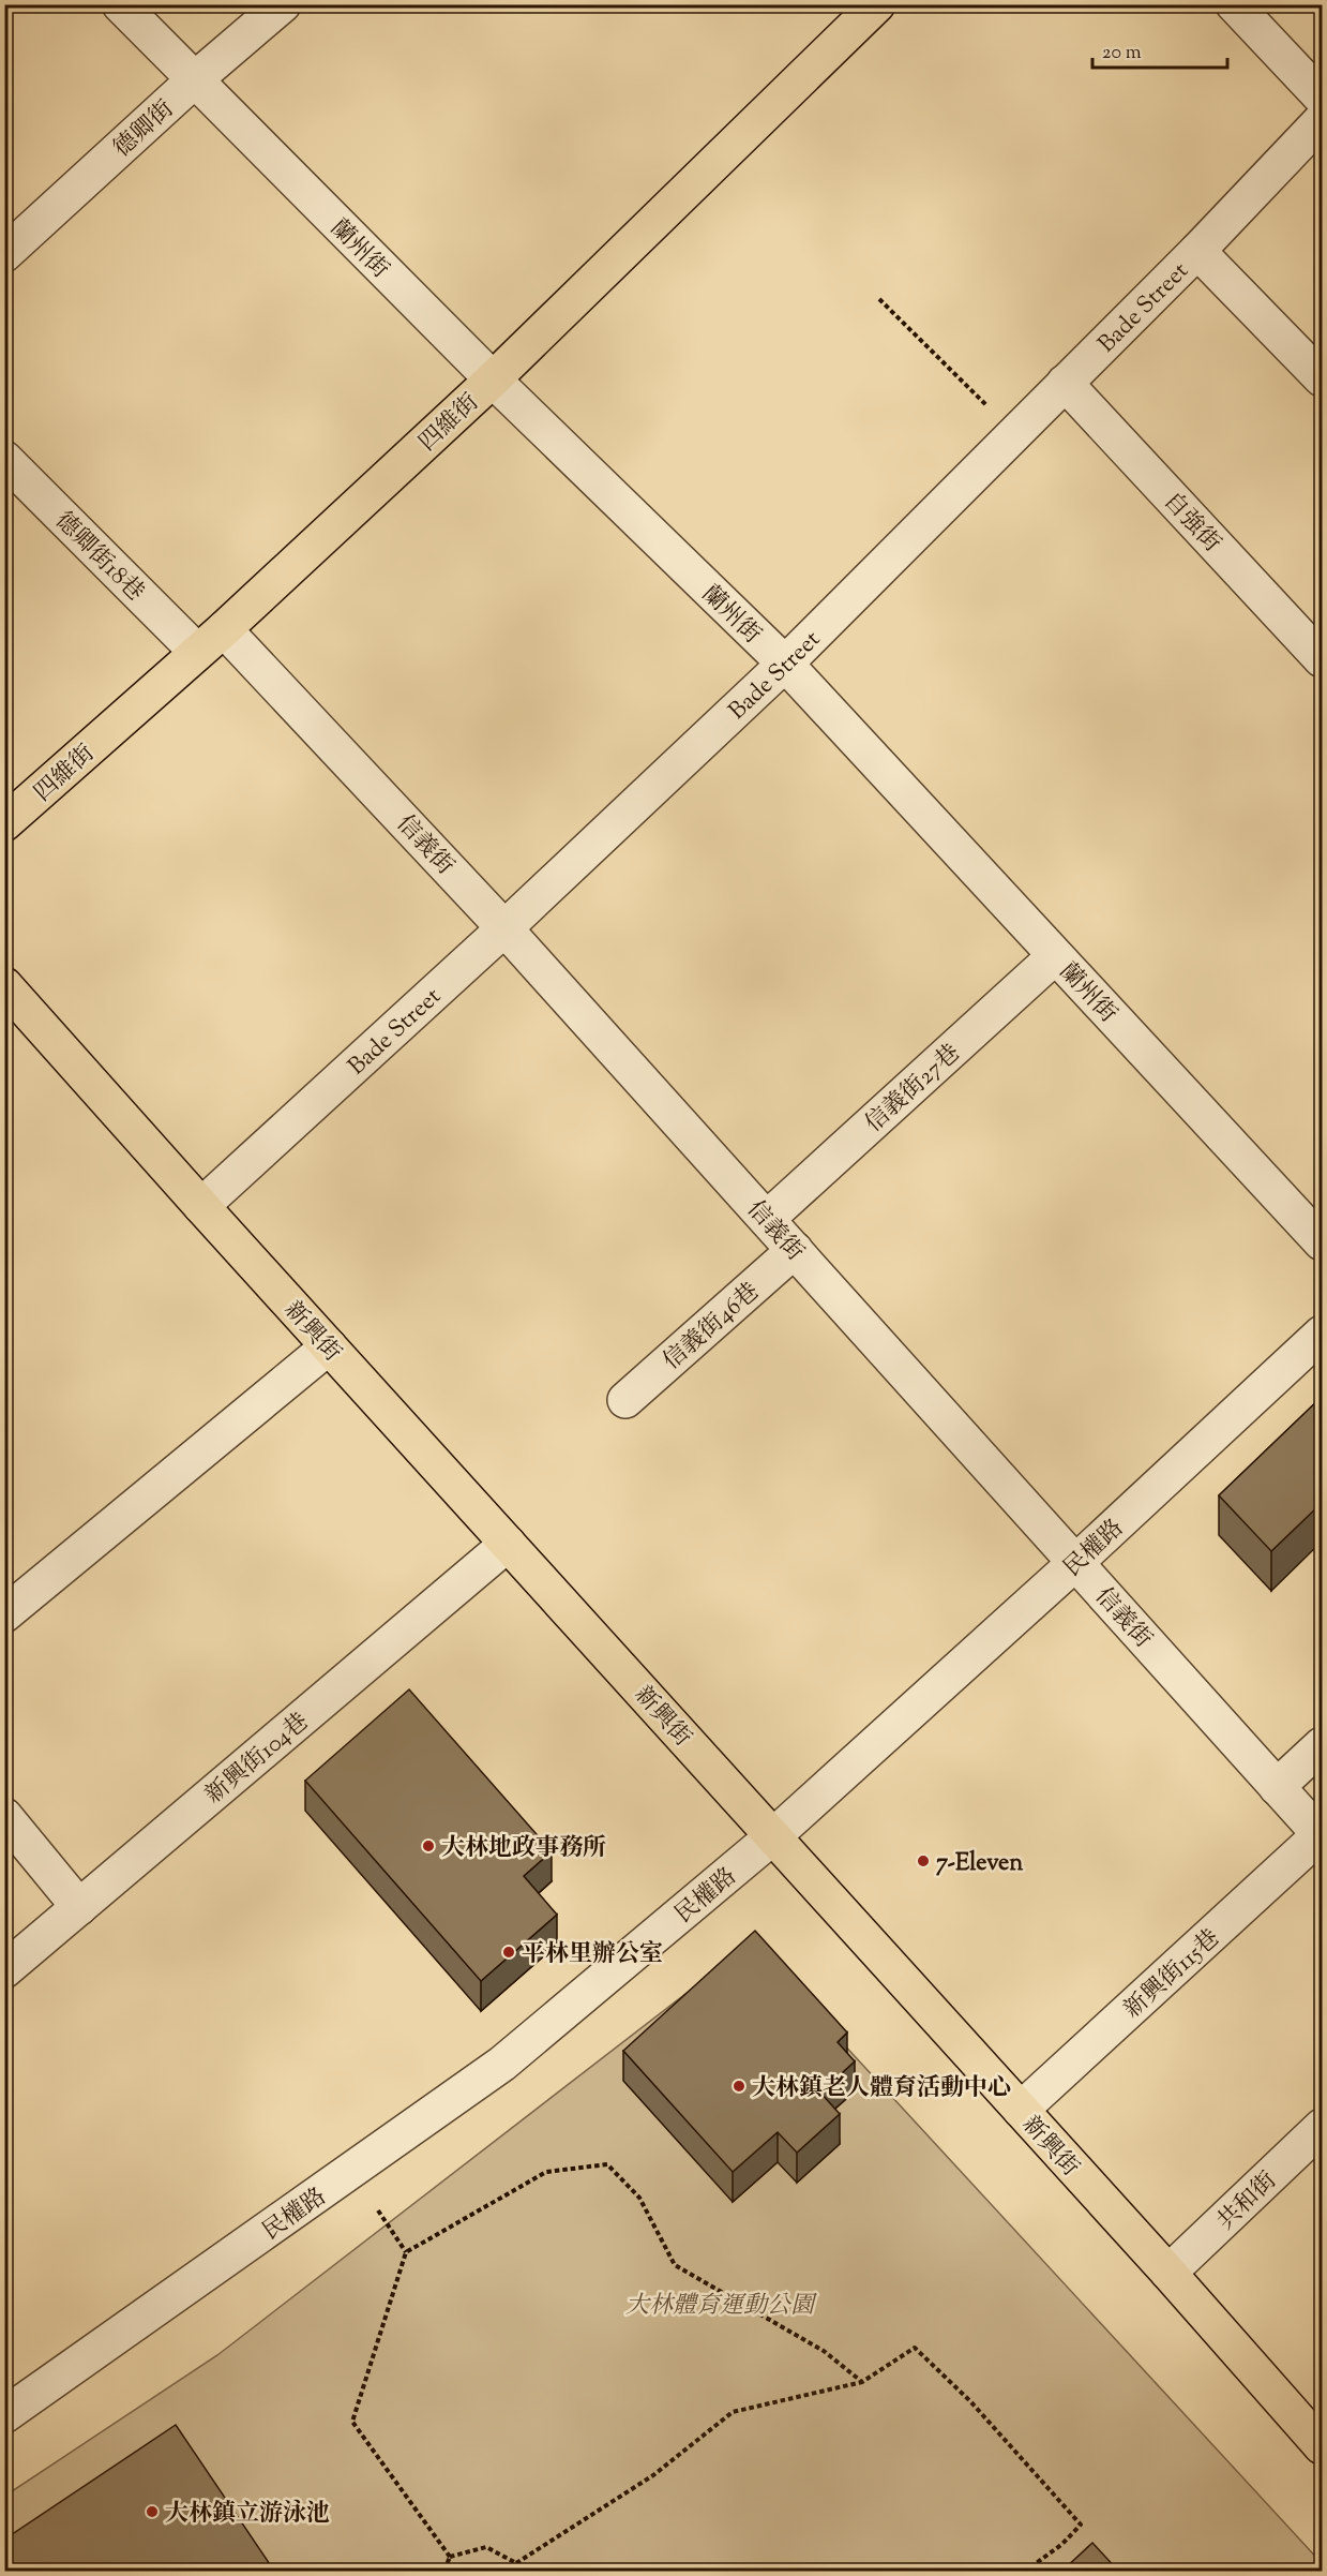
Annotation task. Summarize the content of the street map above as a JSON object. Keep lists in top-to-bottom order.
{
  "streets": {
    "main road": ["四維街", "新興街"],
    "street": [
      "德卿街",
      "蘭州街",
      "Bade Street",
      "自強街",
      "德卿街18巷",
      "信義街",
      "信義街27巷",
      "信義街46巷",
      "民權路",
      "新興街104巷",
      "新興街115巷",
      "共和街"
    ]
  },
  "crossings": [
    ["德卿街", "蘭州街"],
    ["蘭州街", "Bade Street"],
    ["蘭州街", "四維街"],
    ["蘭州街", "信義街27巷"],
    ["Bade Street", "自強街"],
    ["Bade Street", "信義街"],
    ["Bade Street", "新興街"],
    ["四維街", "德卿街18巷"],
    ["四維街", "信義街"],
    ["信義街", "信義街27巷"],
    ["信義街", "信義街46巷"],
    ["信義街", "民權路"],
    ["信義街", "新興街115巷"],
    ["新興街", "民權路"],
    ["新興街", "新興街104巷"],
    ["新興街", "新興街115巷"],
    ["新興街", "共和街"]
  ],
  "parks": ["大林體育運動公園"],
  "places": [
    "大林地政事務所",
    "7-Eleven",
    "平林里辦公室",
    "大林鎮老人體育活動中心",
    "大林鎮立游泳池"
  ],
  "scale_bar": "20 m"
}
